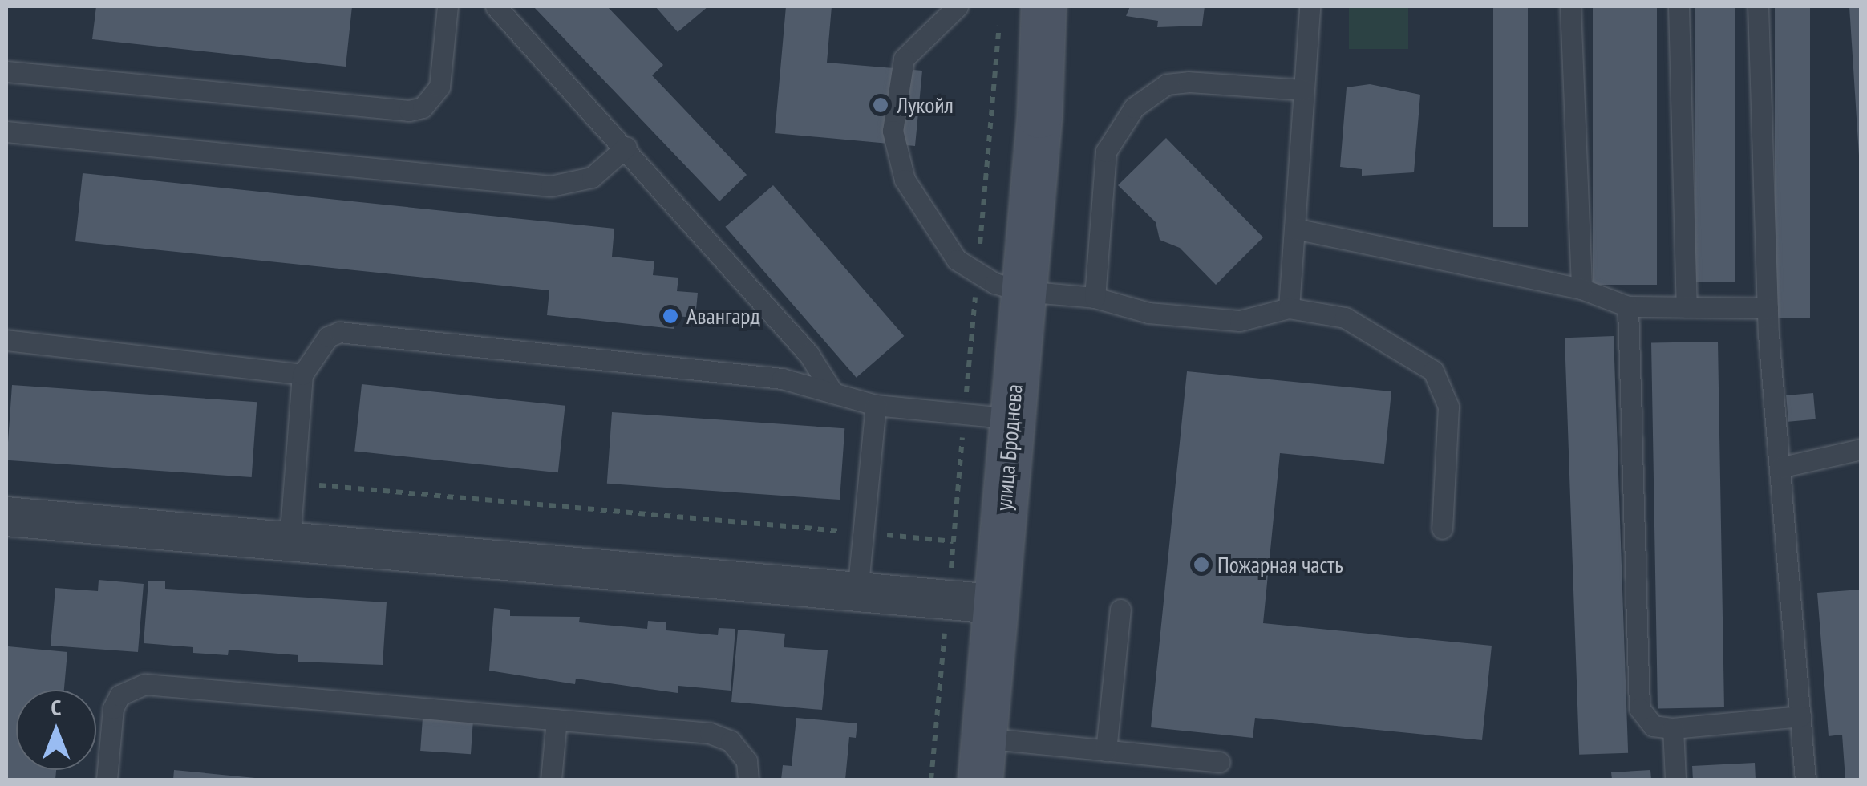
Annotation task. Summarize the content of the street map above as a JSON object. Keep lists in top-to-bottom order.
{
  "streets": {
    "main road": ["улица Броднева"]
  },
  "places": ["Лукойл", "Авангард", "Пожарная часть"],
  "north": "top"
}
